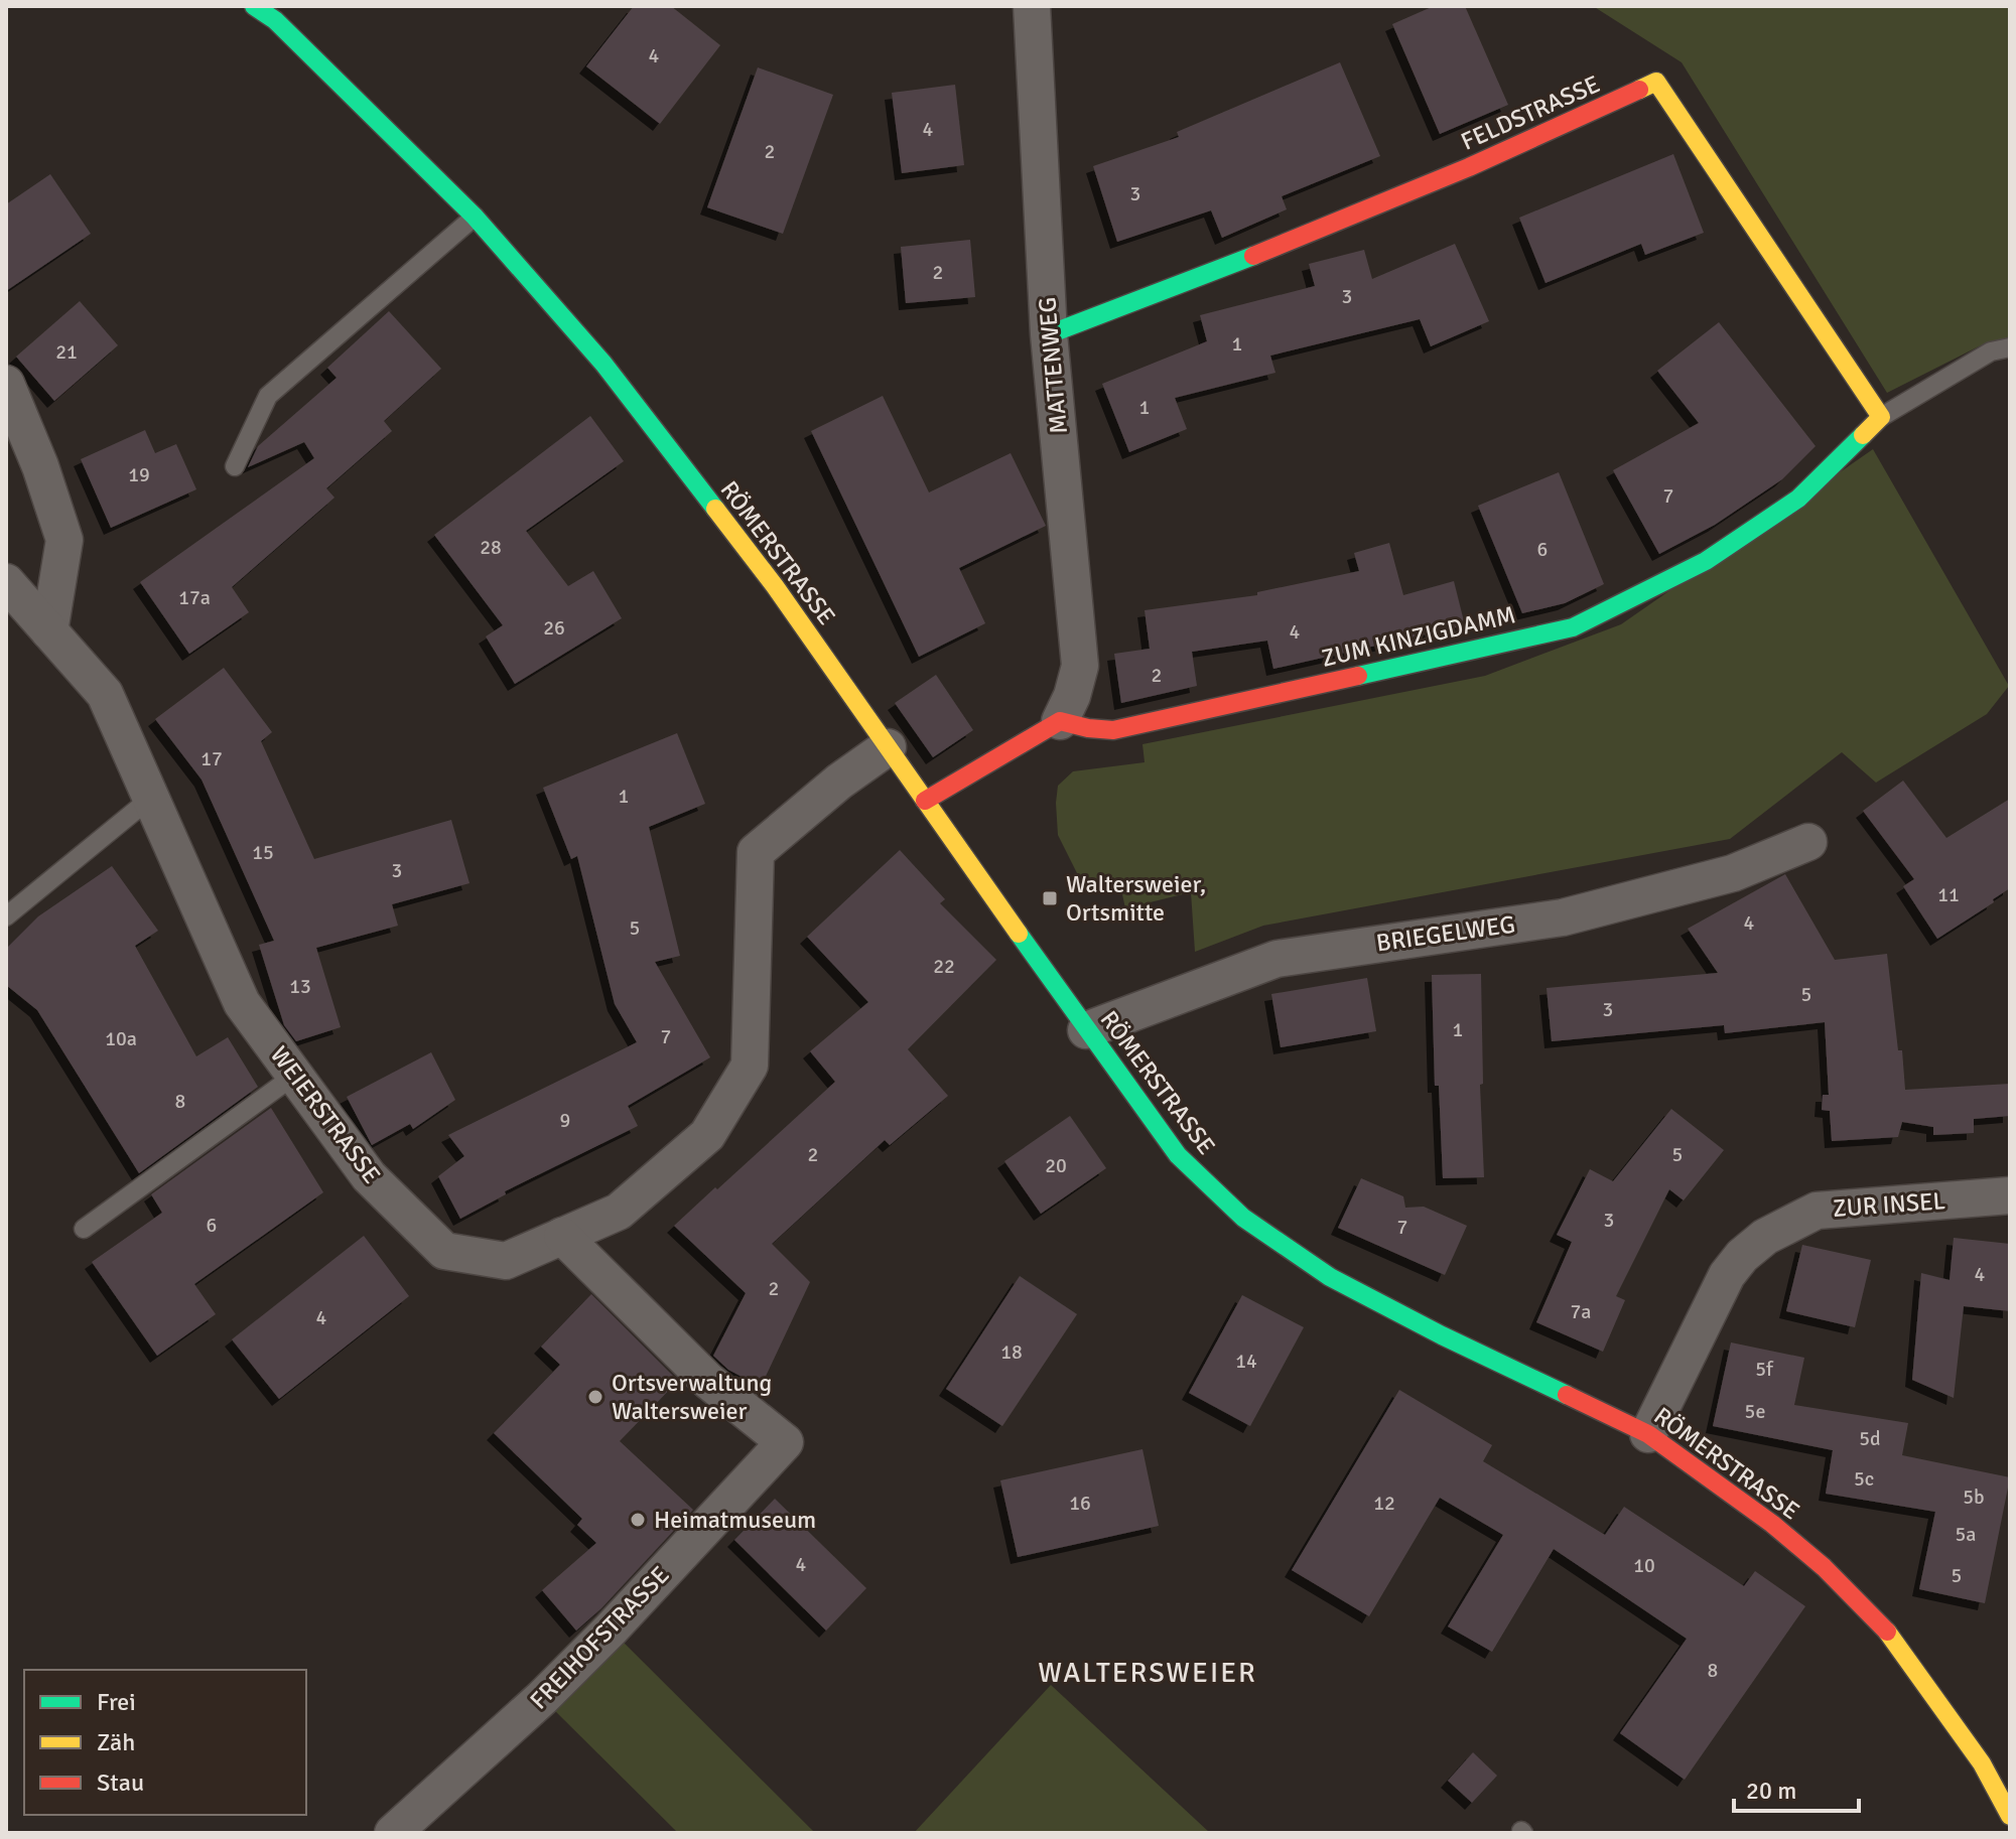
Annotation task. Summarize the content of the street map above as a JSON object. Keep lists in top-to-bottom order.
{
  "streets": {
    "street": [
      "FELDSTRASSE",
      "MATTENWEG",
      "RÖMERSTRASSE",
      "ZUM KINZIGDAMM",
      "BRIEGELWEG",
      "WEIERSTRASSE",
      "ZUR INSEL",
      "FREIHOFSTRASSE"
    ]
  },
  "crossings": [
    ["FELDSTRASSE", "MATTENWEG"],
    ["FELDSTRASSE", "ZUM KINZIGDAMM"],
    ["MATTENWEG", "ZUM KINZIGDAMM"],
    ["RÖMERSTRASSE", "BRIEGELWEG"],
    ["RÖMERSTRASSE", "WEIERSTRASSE"],
    ["RÖMERSTRASSE", "ZUR INSEL"],
    ["WEIERSTRASSE", "FREIHOFSTRASSE"]
  ],
  "districts": ["WALTERSWEIER"],
  "places": {
    "transit": ["Waltersweier, Ortsmitte"],
    "other": ["Ortsverwaltung Waltersweier", "Heimatmuseum"]
  },
  "house_numbers": [
    "4",
    "4",
    "2",
    "3",
    "2",
    "3",
    "1",
    "21",
    "1",
    "19",
    "7",
    "28",
    "6",
    "17a",
    "26",
    "4",
    "2",
    "17",
    "1",
    "15",
    "3",
    "11",
    "4",
    "5",
    "22",
    "13",
    "5",
    "3",
    "1",
    "7",
    "10a",
    "8",
    "9",
    "2",
    "5",
    "20",
    "3",
    "6",
    "7",
    "4",
    "2",
    "7a",
    "4",
    "18",
    "14",
    "5f",
    "5e",
    "5d",
    "5c",
    "5b",
    "16",
    "12",
    "5a",
    "4",
    "10",
    "5",
    "8"
  ],
  "legend": ["Frei", "Zäh", "Stau"],
  "scale_bar": "20 m"
}
